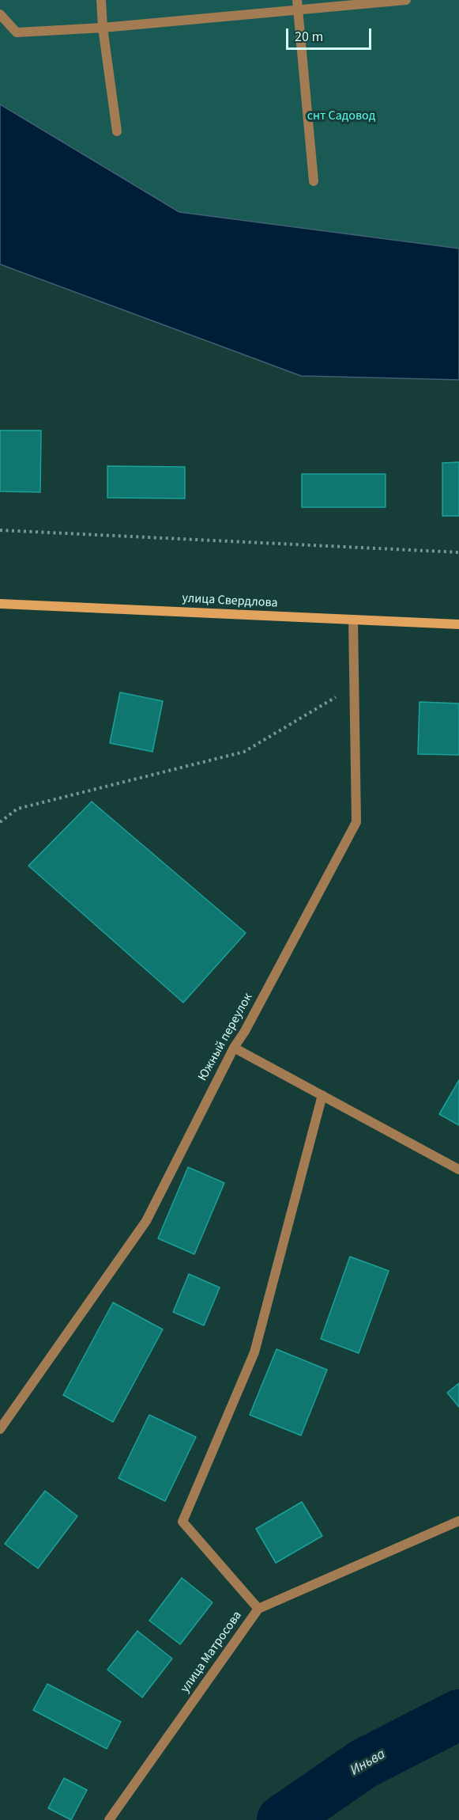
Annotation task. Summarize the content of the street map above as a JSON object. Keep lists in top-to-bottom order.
{
  "streets": {
    "main road": ["улица Свердлова"],
    "street": ["Южный переулок", "улица Матросова"]
  },
  "crossings": [
    ["улица Свердлова", "Южный переулок"]
  ],
  "water": ["Иньва"],
  "parks": ["снт Садовод"],
  "scale_bar": "20 m"
}
